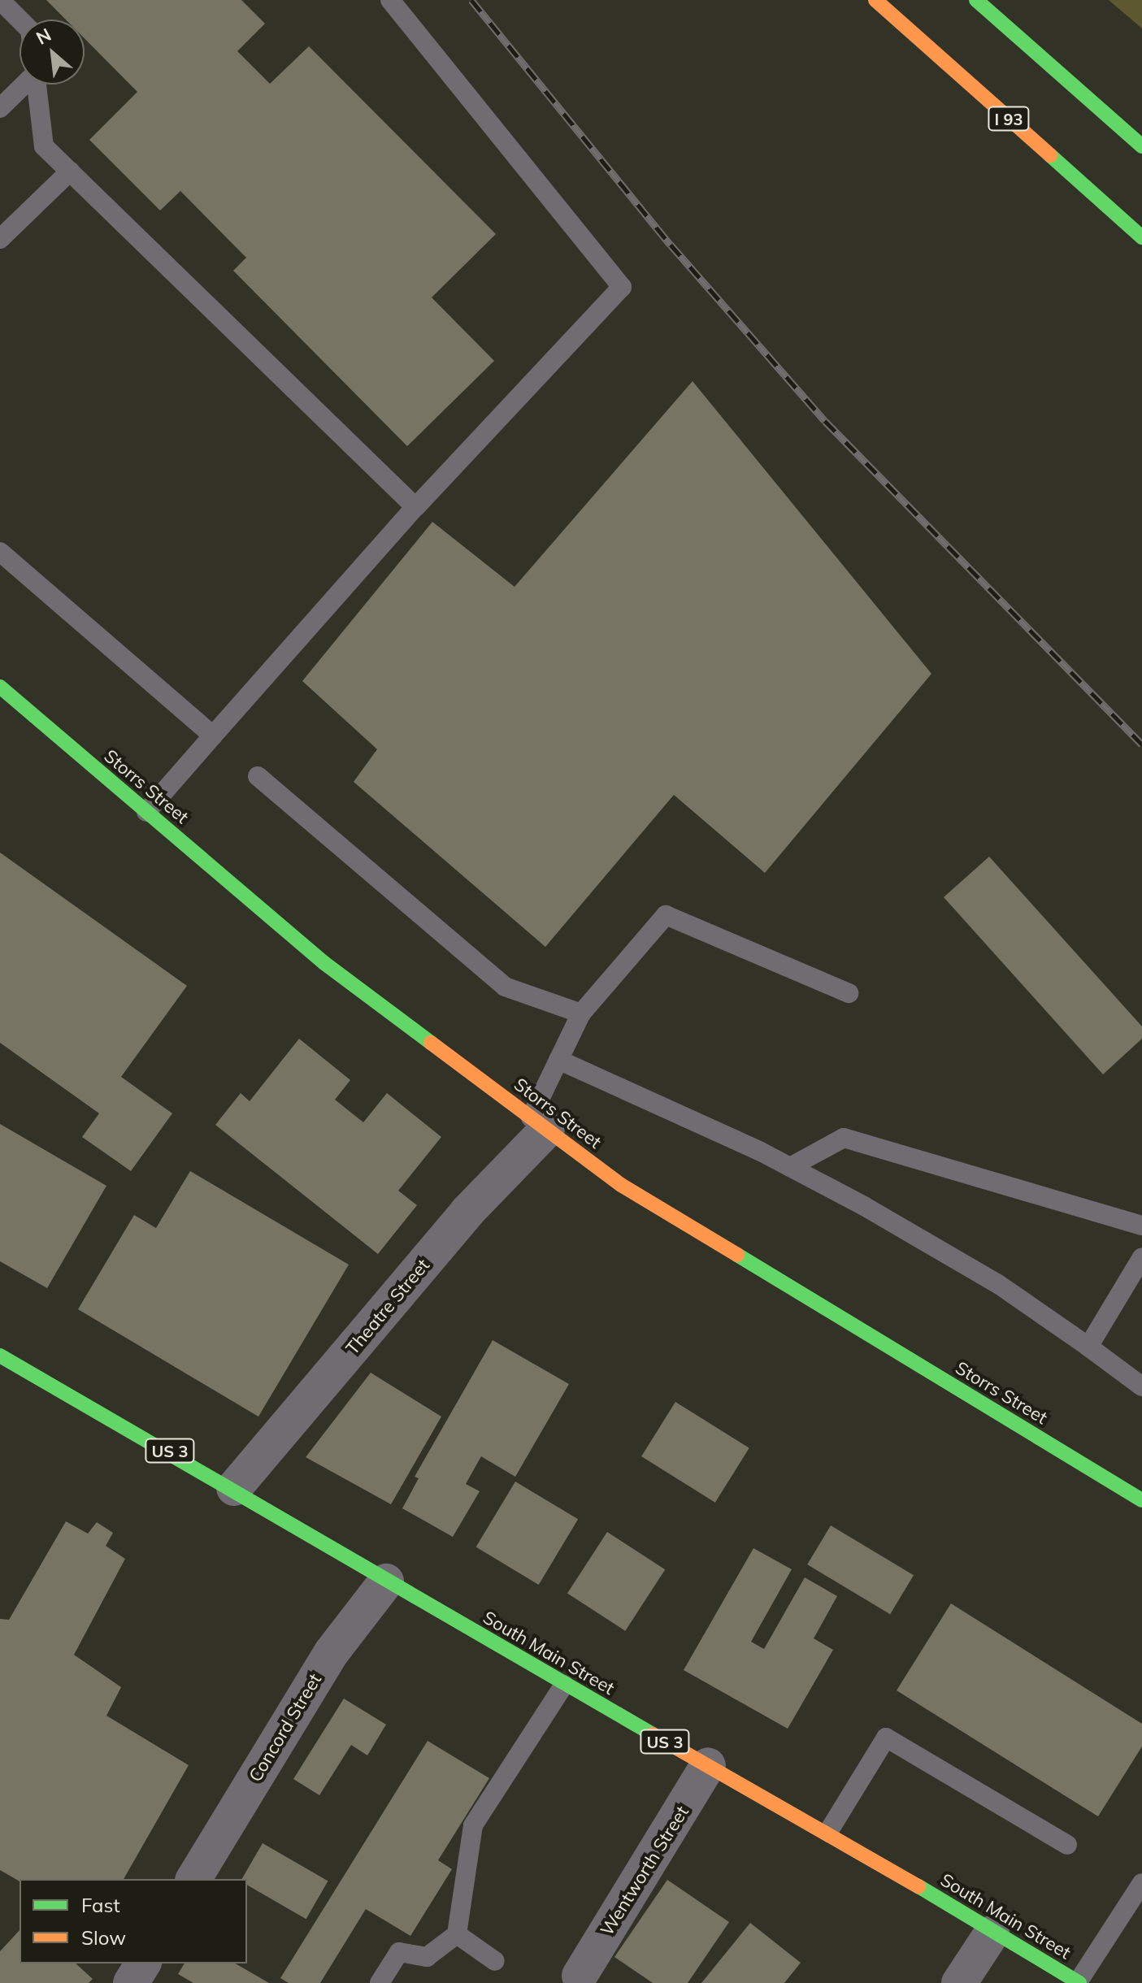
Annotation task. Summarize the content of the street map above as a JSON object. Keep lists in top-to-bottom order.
{
  "streets": {
    "main road": [
      "I 93",
      "Storrs Street",
      "US 3",
      "South Main Street"
    ],
    "street": ["Theatre Street", "Concord Street", "Wentworth Street"]
  },
  "crossings": [
    ["Storrs Street", "Theatre Street"],
    ["Theatre Street", "South Main Street"],
    ["South Main Street", "Concord Street"],
    ["South Main Street", "Wentworth Street"]
  ],
  "legend": ["Fast", "Slow"],
  "north": "top left"
}
